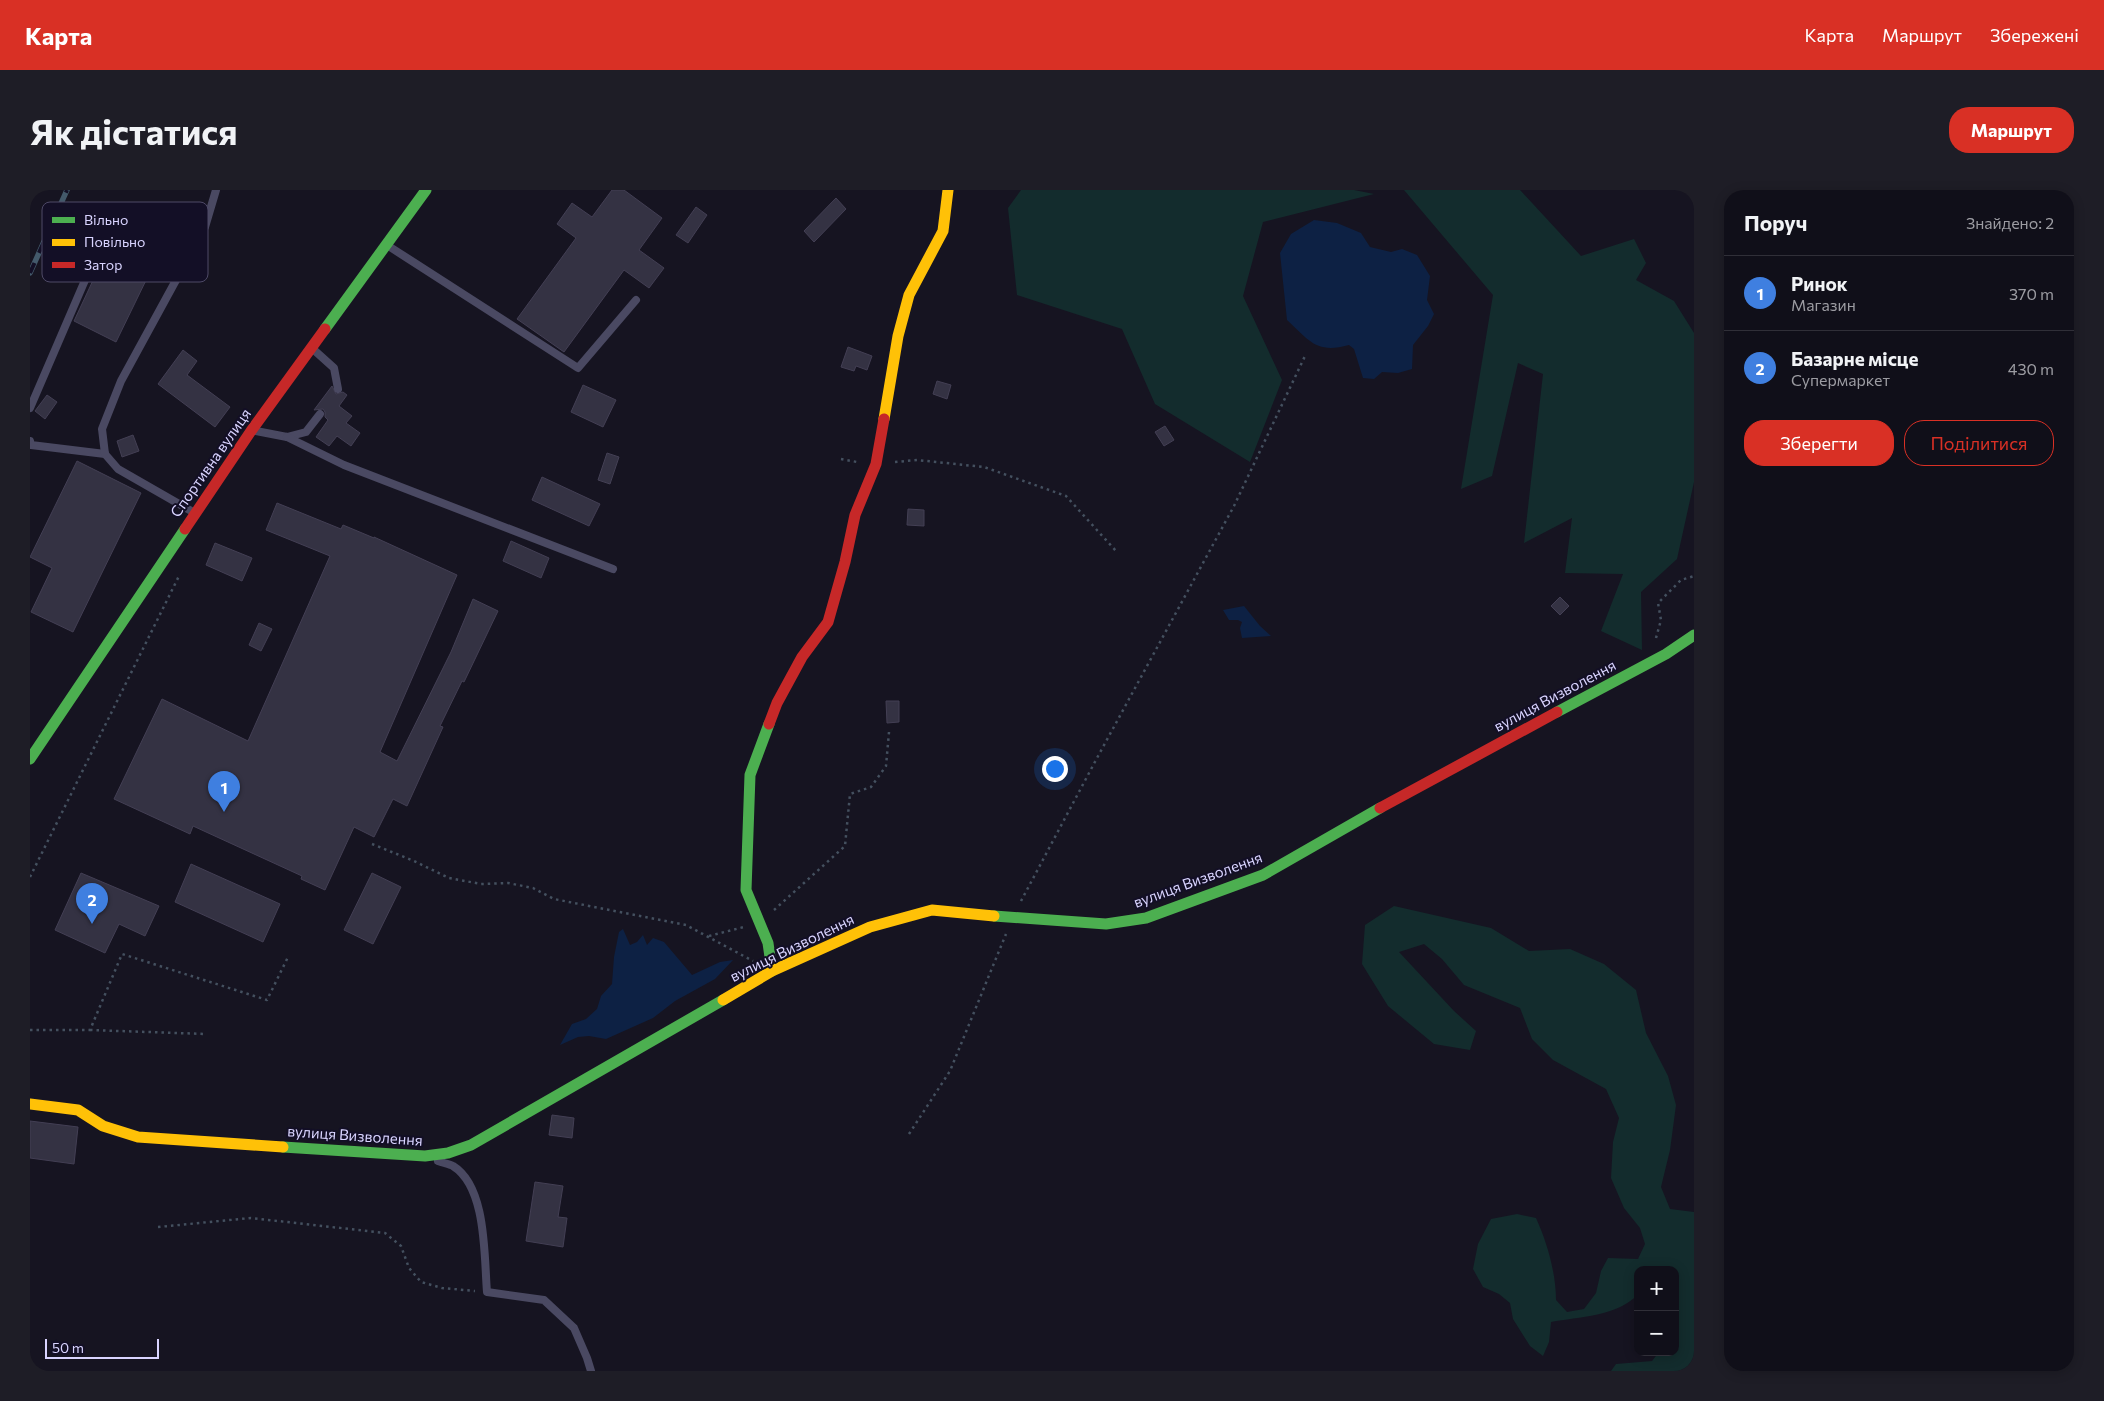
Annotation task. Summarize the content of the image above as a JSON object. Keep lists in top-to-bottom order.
{
  "streets": {
    "street": ["Спортивна вулиця", "вулиця Визволення"]
  },
  "legend": ["Вільно", "Повільно", "Затор"],
  "scale_bar": "50 m",
  "page": {
    "header": "Карта",
    "nav": ["Карта", "Маршрут", "Збережені"],
    "buttons": [
      "Маршрут",
      ["Зберегти", "Поділитися"]
    ],
    "title": "Як дістатися",
    "heading": ["Поруч", "Знайдено: 2"],
    "list": [
      {
        "mark": "1",
        "name": "Ринок",
        "note": "Магазин",
        "value": "370 m"
      },
      {
        "mark": "2",
        "name": "Базарне місце",
        "note": "Супермаркет",
        "value": "430 m"
      }
    ],
    "pins": ["1", "2"],
    "map_buttons": ["+", "−"],
    "scale": "50 m"
  }
}
